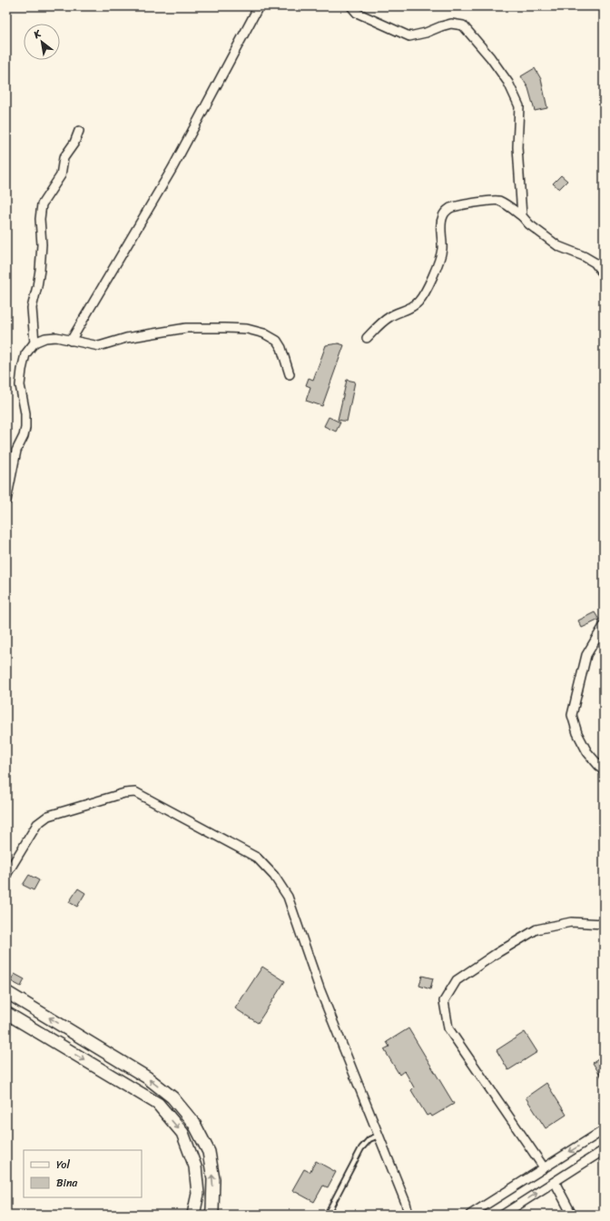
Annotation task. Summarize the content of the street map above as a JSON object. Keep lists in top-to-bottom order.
{
  "legend": ["Yol", "Bina"],
  "north": "top left"
}
